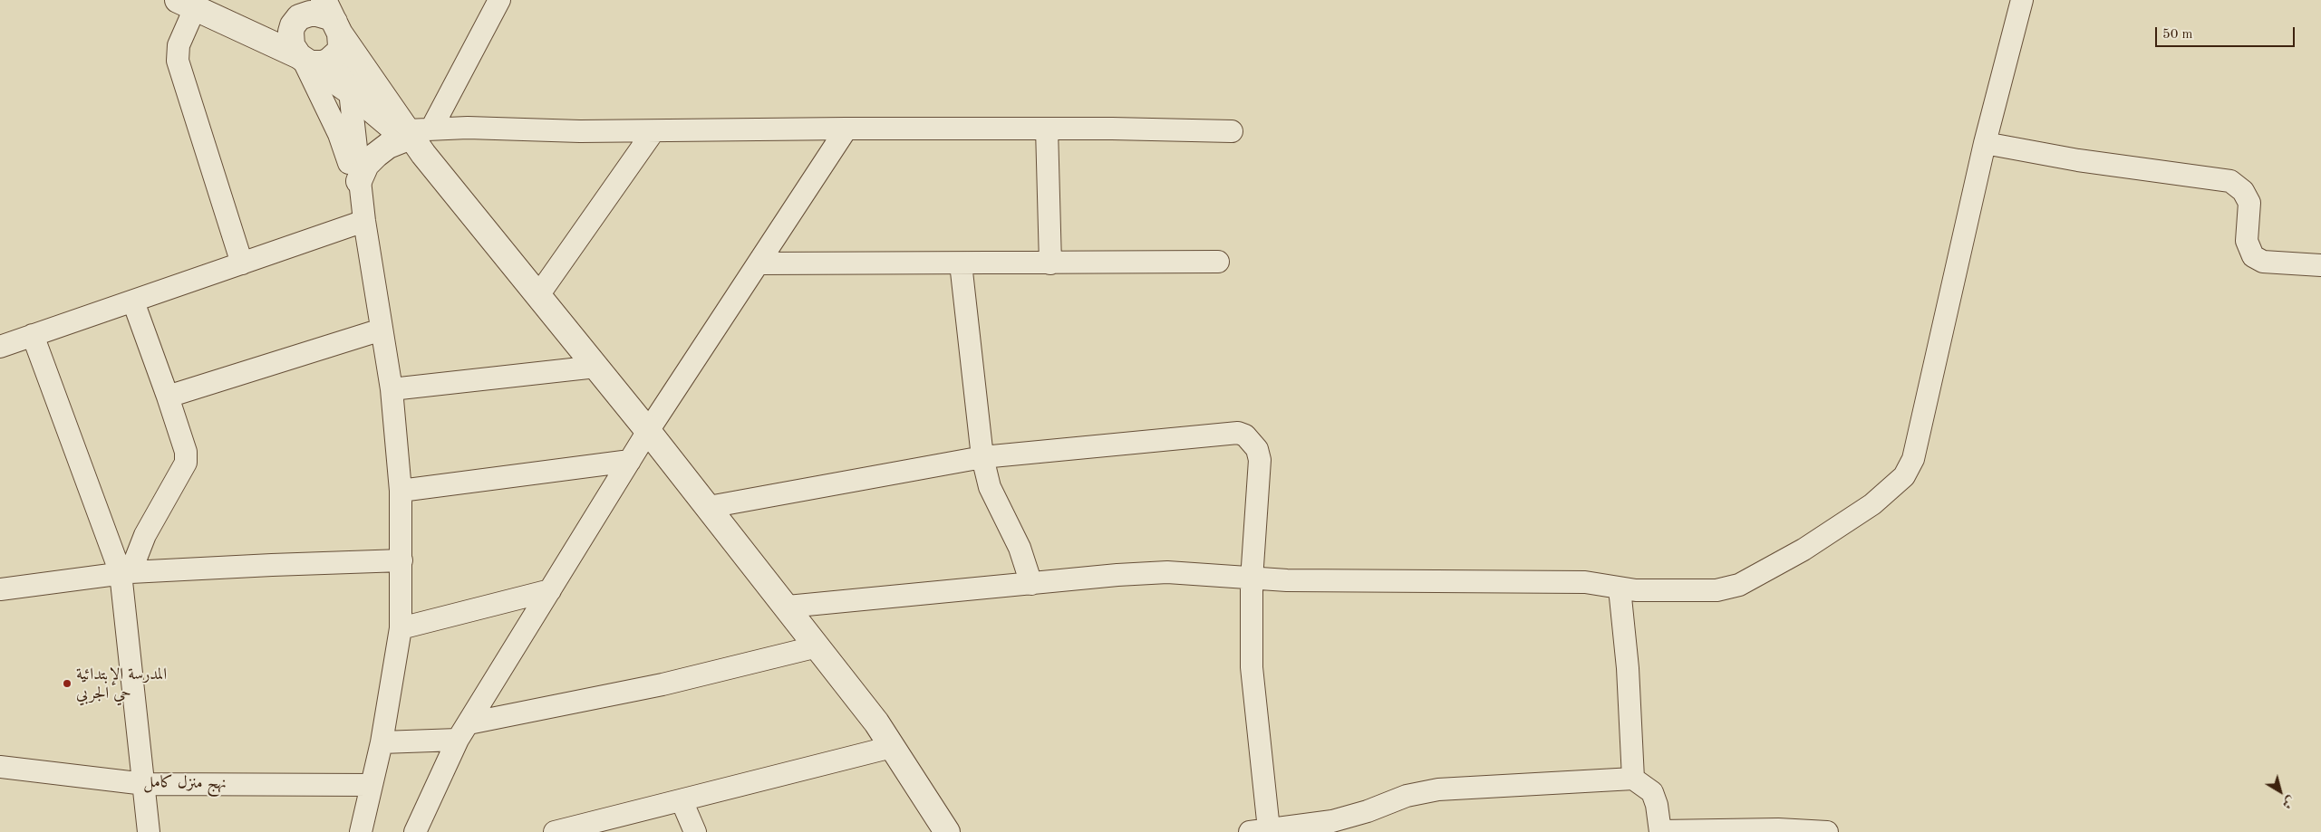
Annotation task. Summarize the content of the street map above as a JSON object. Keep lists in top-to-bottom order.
{
  "streets": {
    "street": ["نهج منزل كامل"]
  },
  "places": ["المدرسة الإبتدائية حي الجربي"],
  "scale_bar": "50 m",
  "north": "bottom right"
}
